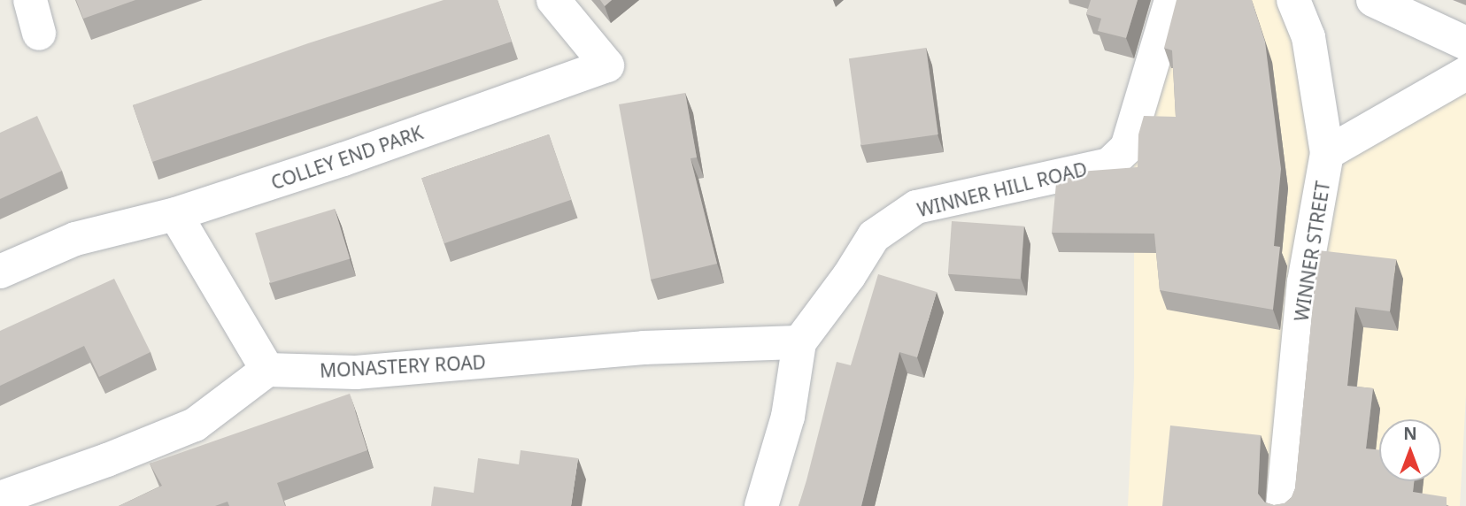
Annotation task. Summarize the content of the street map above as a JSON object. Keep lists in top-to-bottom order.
{
  "streets": {
    "street": [
      "COLLEY END PARK",
      "WINNER HILL ROAD",
      "WINNER STREET",
      "MONASTERY ROAD"
    ]
  },
  "crossings": [
    ["WINNER HILL ROAD", "MONASTERY ROAD"]
  ],
  "north": "top"
}
